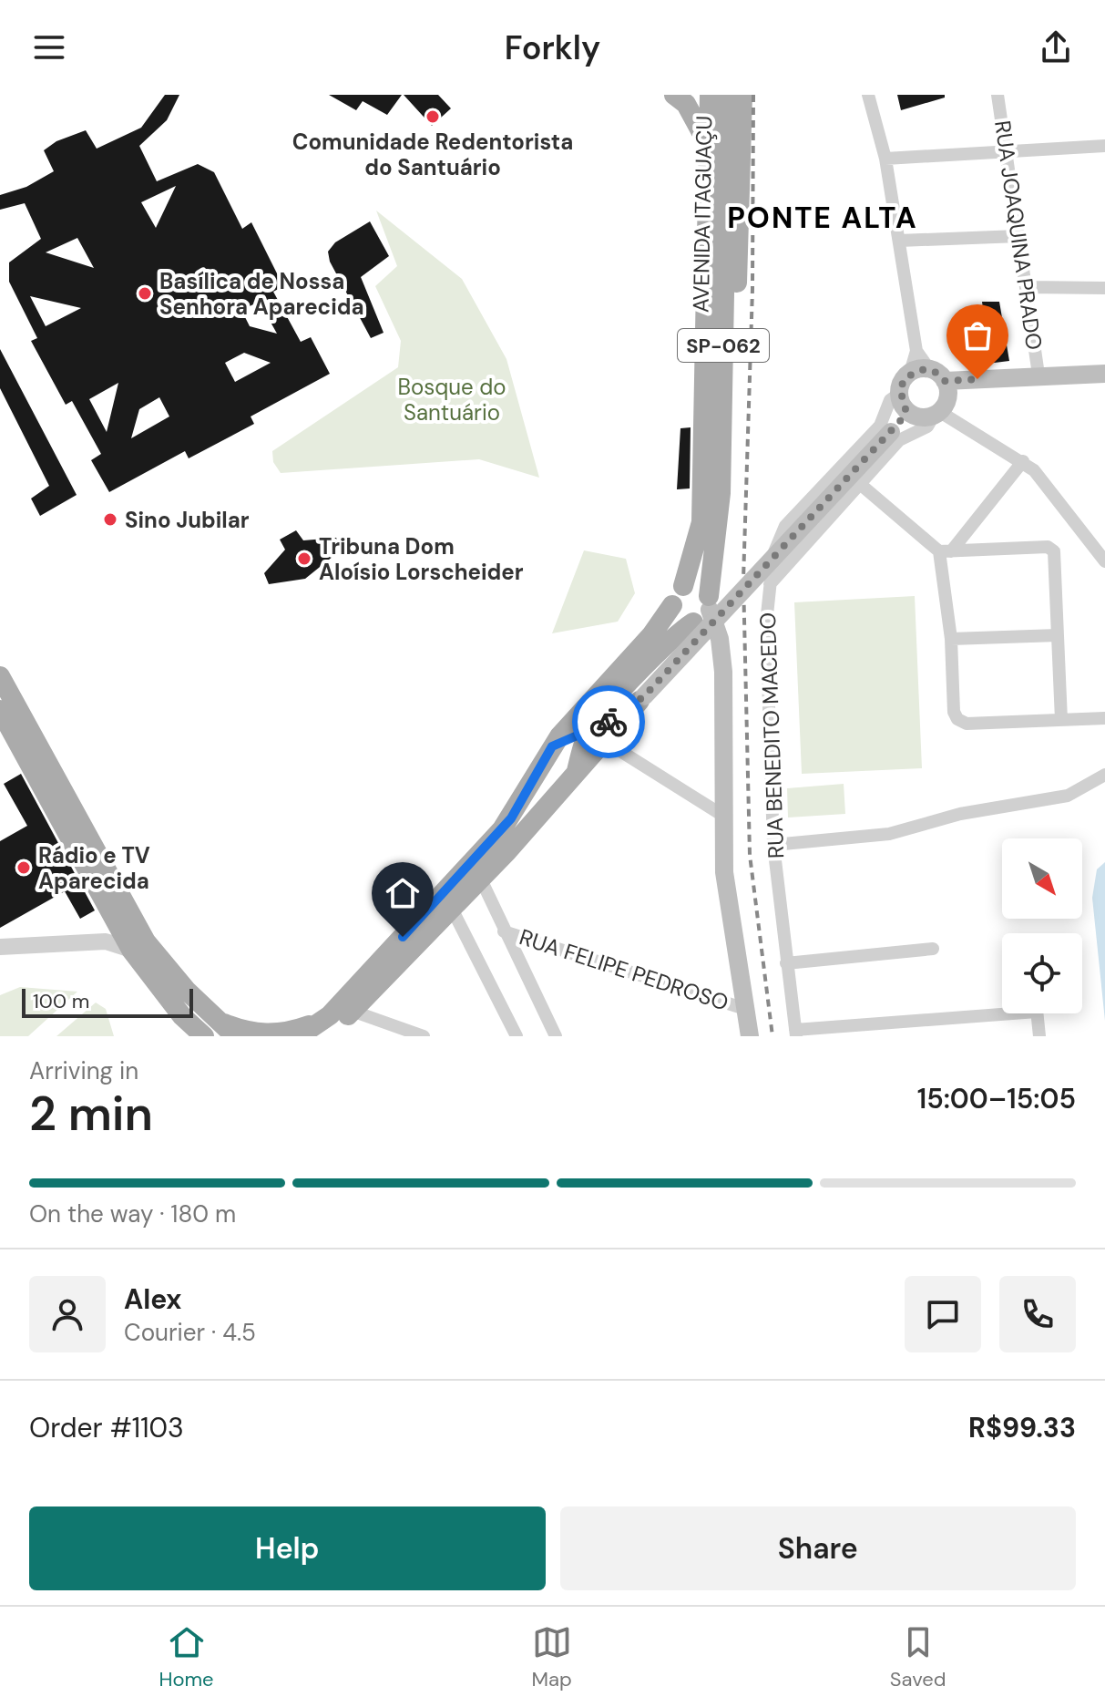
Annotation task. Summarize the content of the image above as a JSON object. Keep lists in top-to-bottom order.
{
  "streets": {
    "main road": ["AVENIDA ITAGUAÇU", "SP-062"],
    "street": ["RUA JOAQUINA PRADO", "RUA BENEDITO MACEDO", "RUA FELIPE PEDROSO"]
  },
  "crossings": [
    ["AVENIDA ITAGUAÇU", "SP-062"]
  ],
  "districts": ["PONTE ALTA"],
  "parks": ["Bosque do Santuário"],
  "places": [
    "Comunidade Redentorista do Santuário",
    "Basílica de Nossa Senhora Aparecida",
    "Sino Jubilar",
    "Tribuna Dom Aloísio Lorscheider",
    "Rádio e TV Aparecida"
  ],
  "scale_bar": "100 m",
  "north": "bottom right",
  "page": {
    "header": "Forkly",
    "scale": "100 m",
    "heading": ["2 min", "Arriving in", "15:00–15:05"],
    "panel": [
      "Alex",
      "Courier · 4.5",
      "Order #1103",
      "R$99.33"
    ],
    "bar": "On the way · 180 m",
    "buttons": ["Help", "Share"],
    "tabs": ["Home", "Map", "Saved"]
  }
}
